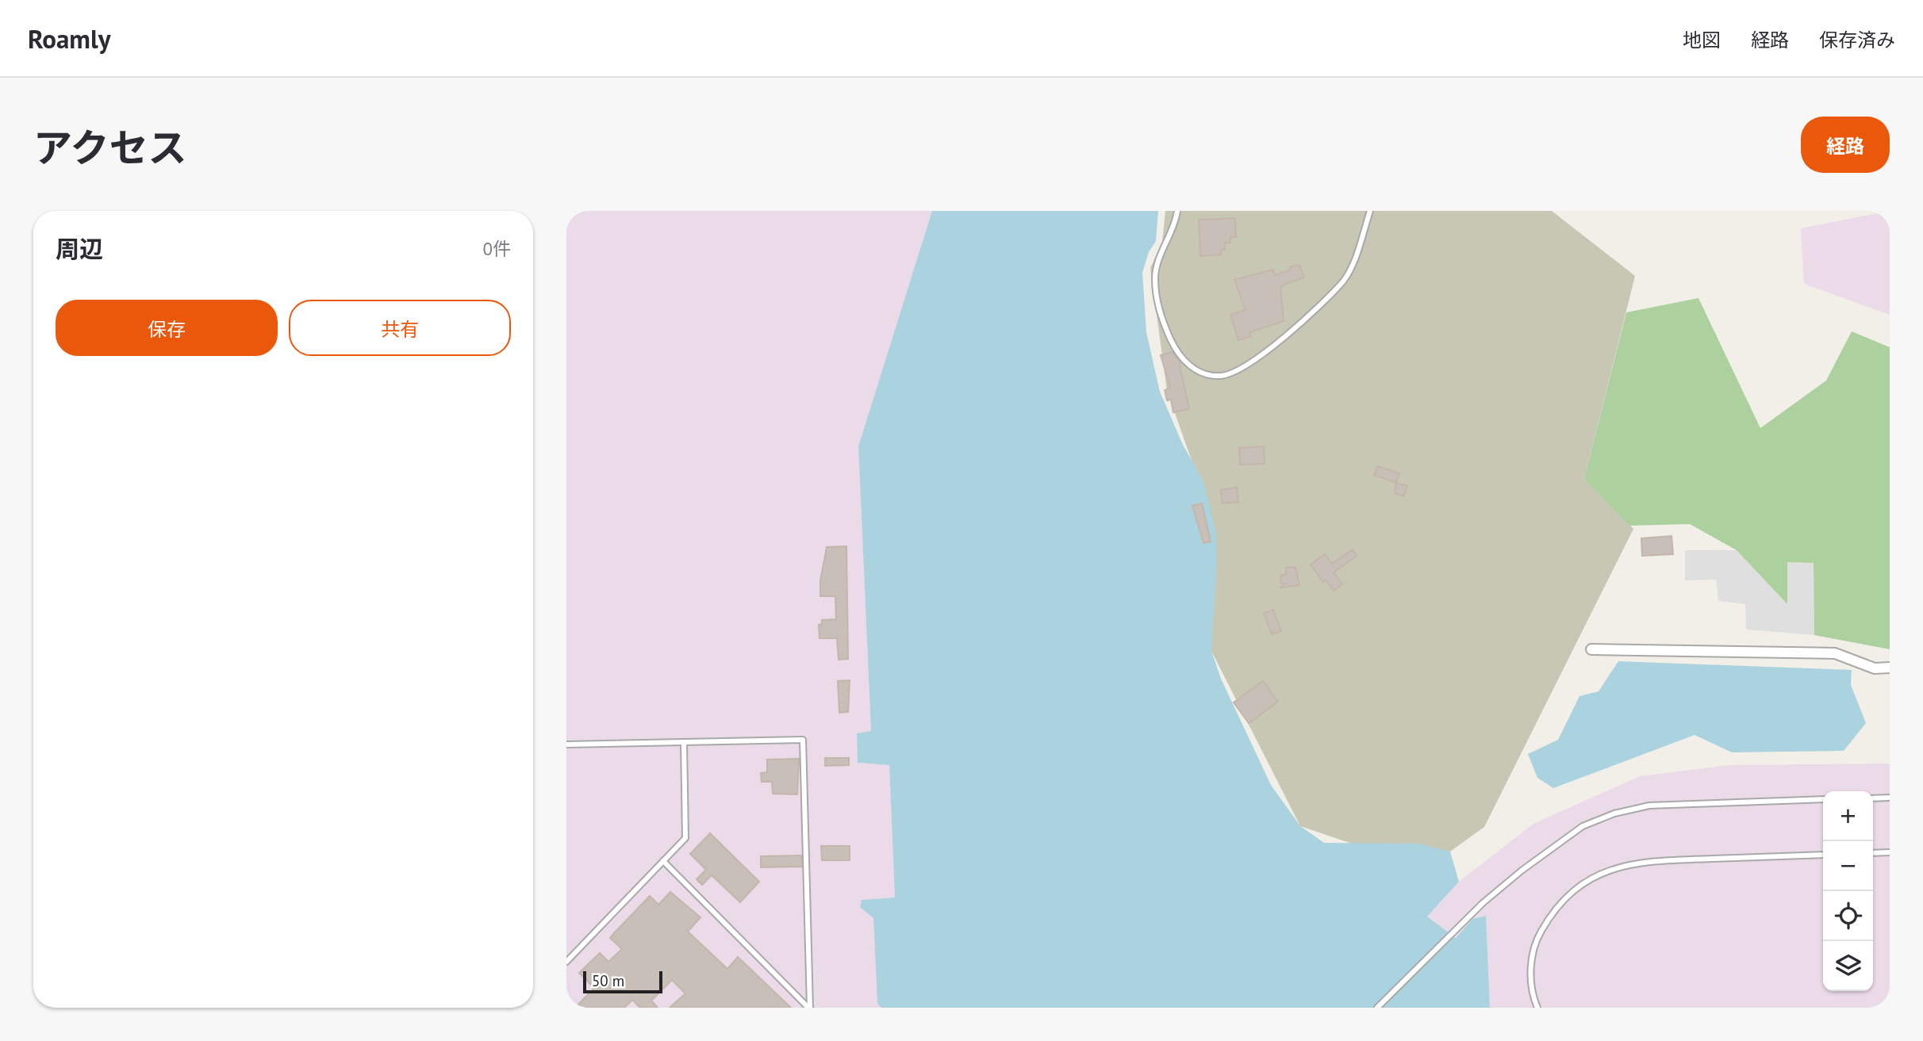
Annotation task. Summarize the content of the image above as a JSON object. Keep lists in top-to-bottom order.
{
  "scale_bar": "50 m",
  "page": {
    "header": "Roamly",
    "nav": ["地図", "経路", "保存済み"],
    "title": "アクセス",
    "buttons": [
      "経路",
      ["保存", "共有"]
    ],
    "heading": ["周辺", "0件"],
    "map_buttons": ["+", "−"],
    "scale": "50 m"
  }
}
